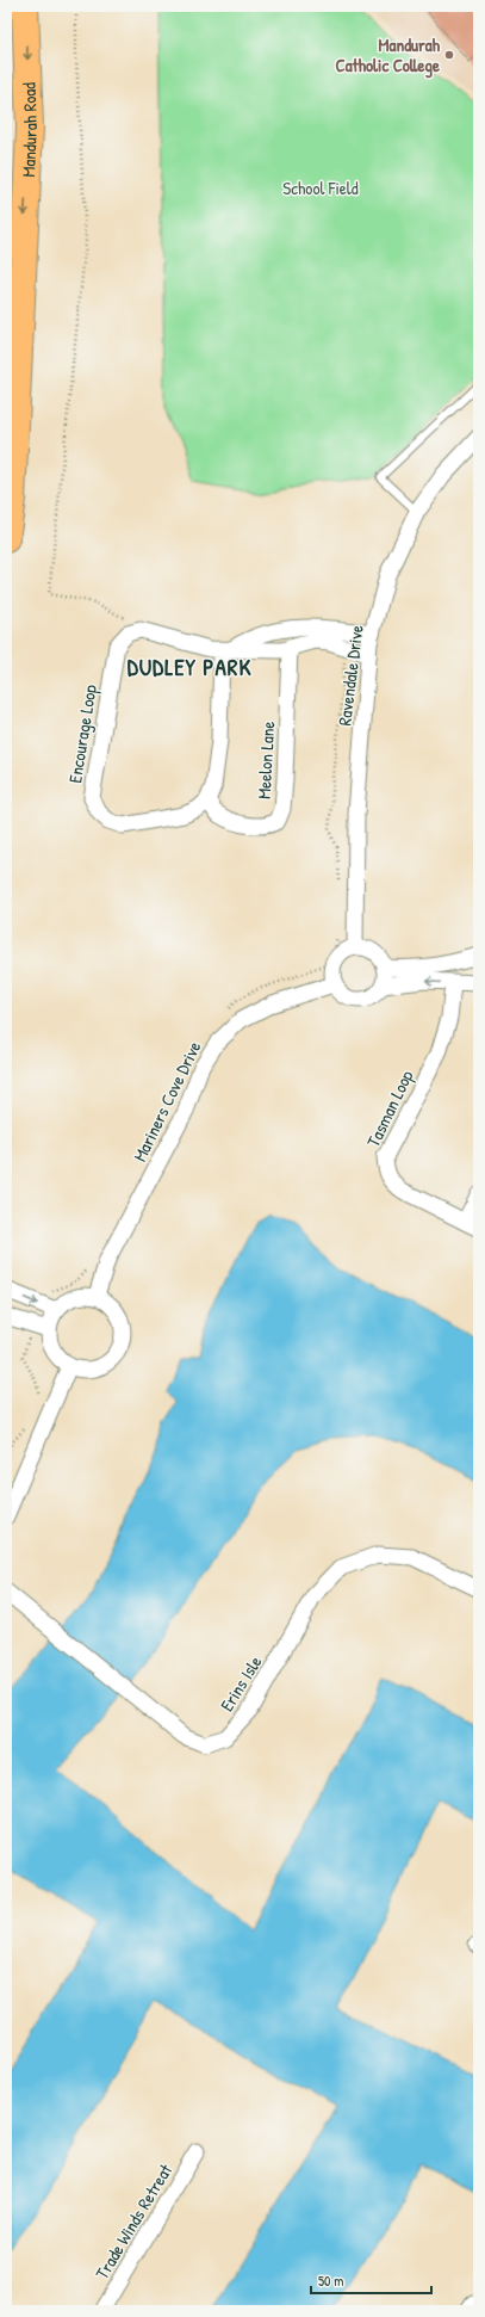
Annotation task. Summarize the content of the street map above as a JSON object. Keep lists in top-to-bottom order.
{
  "streets": {
    "highway": ["Mandurah Road"],
    "street": [
      "Ravendale Drive",
      "Encourage Loop",
      "Meelon Lane",
      "Mariners Cove Drive",
      "Tasman Loop",
      "Erins Isle",
      "Trade Winds Retreat"
    ]
  },
  "crossings": [
    ["Ravendale Drive", "Encourage Loop"],
    ["Ravendale Drive", "Mariners Cove Drive"],
    ["Encourage Loop", "Meelon Lane"]
  ],
  "one_way": ["Mandurah Road"],
  "districts": ["DUDLEY PARK"],
  "parks": ["School Field"],
  "places": ["Mandurah Catholic College"],
  "scale_bar": "50 m"
}
